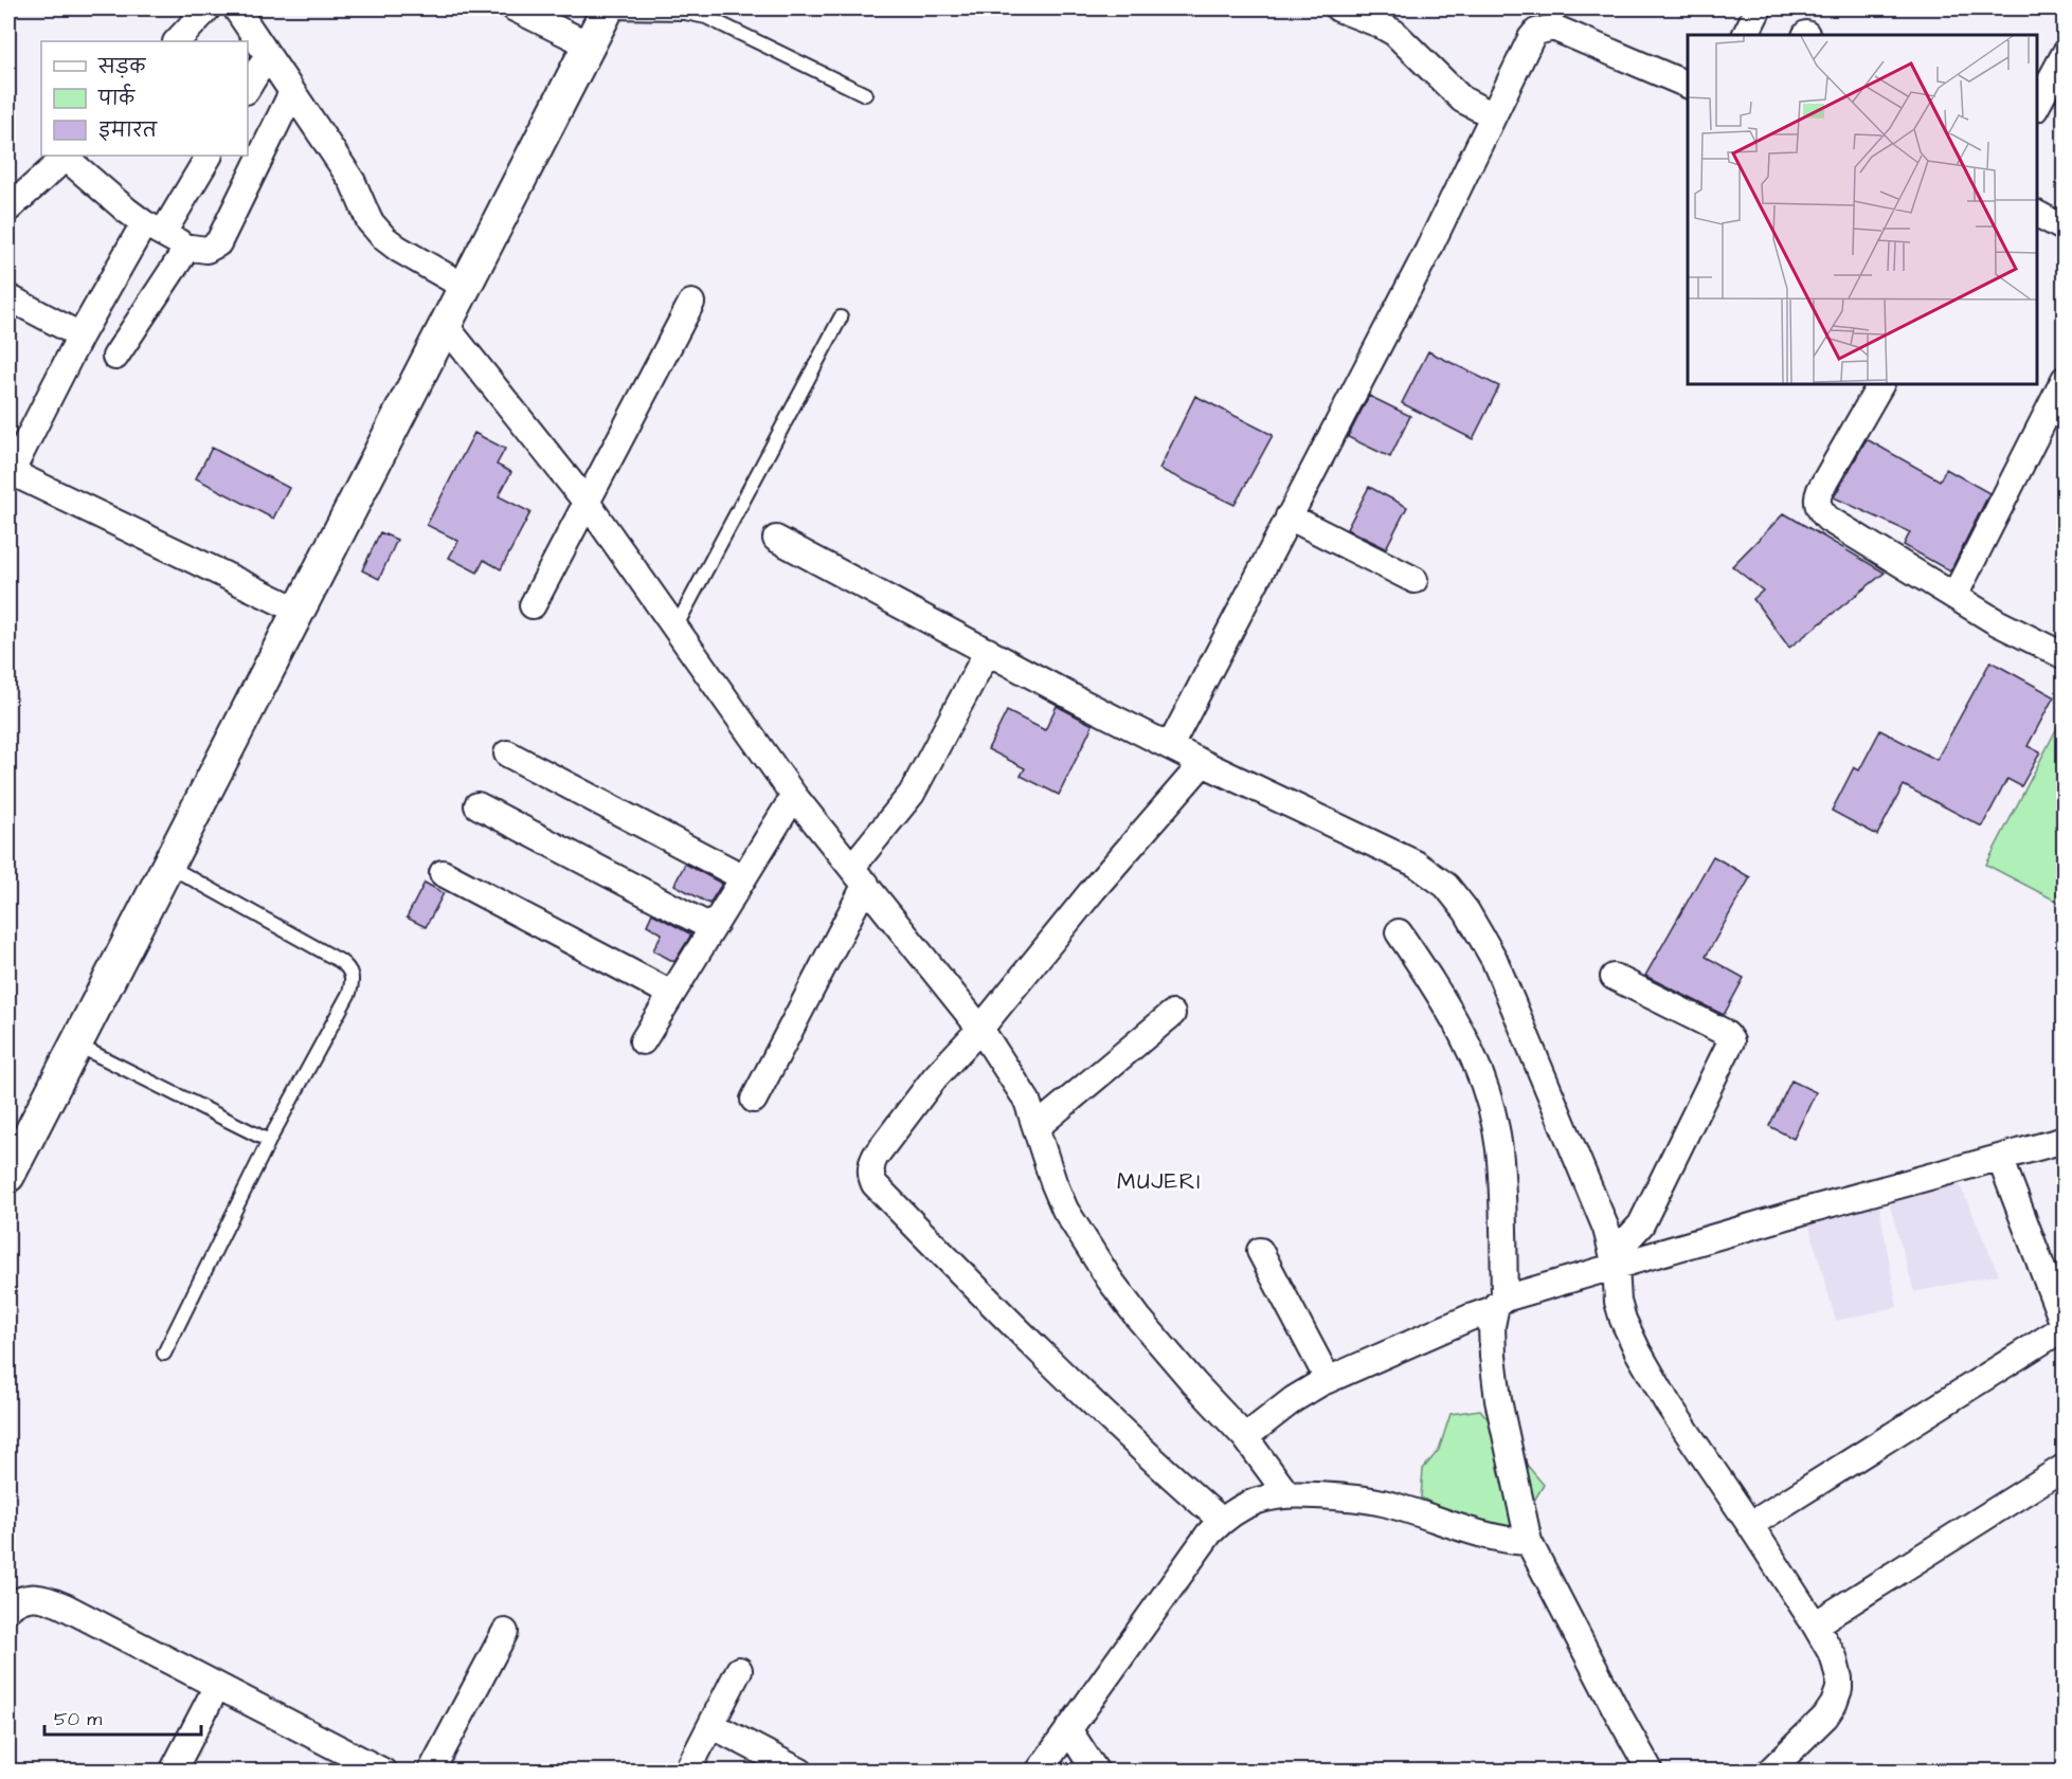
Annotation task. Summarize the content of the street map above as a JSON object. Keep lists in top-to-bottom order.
{
  "districts": ["MUJERI"],
  "legend": ["सड़क", "पार्क", "इमारत"],
  "scale_bar": "50 m"
}
